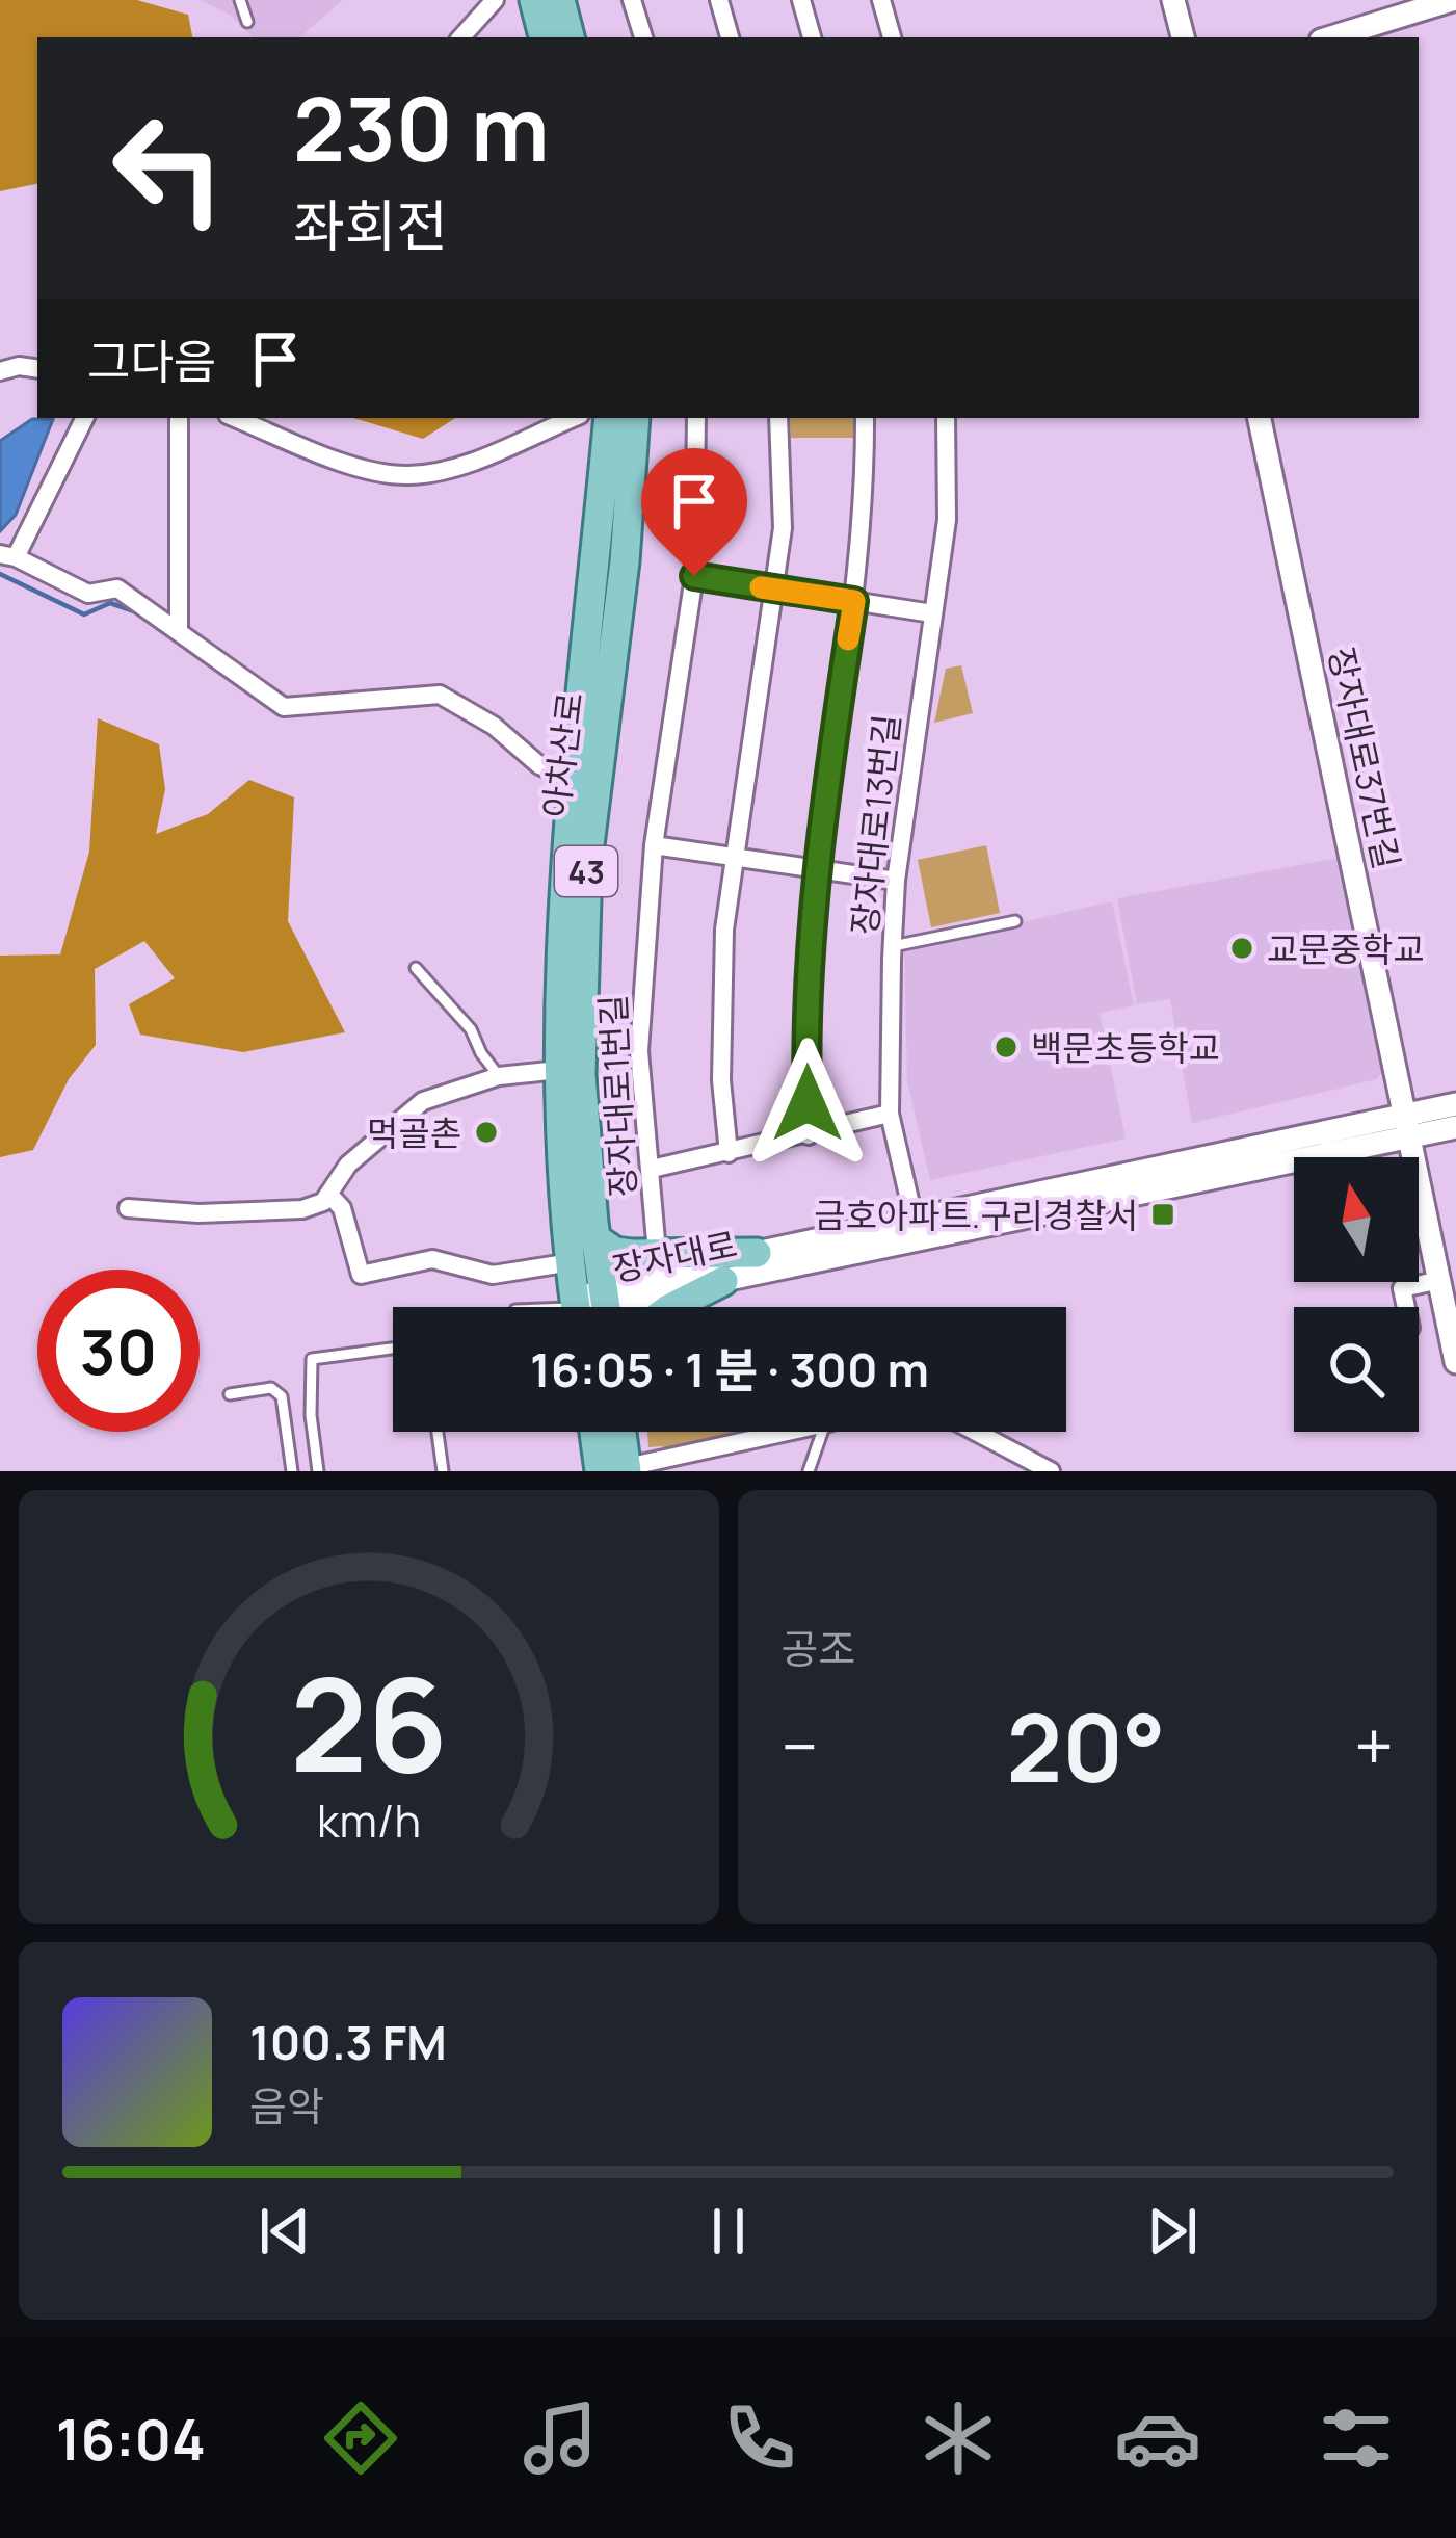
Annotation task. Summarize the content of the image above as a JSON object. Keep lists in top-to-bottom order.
{
  "streets": {
    "main road": ["아차산로", "43"],
    "street": [
      "장자대로37번길",
      "장자대로13번길",
      "장자대로1번길",
      "장자대로"
    ]
  },
  "crossings": [
    ["아차산로", "장자대로"],
    ["장자대로37번길", "장자대로"],
    ["장자대로13번길", "장자대로"]
  ],
  "places": {
    "other": ["교문중학교", "백문초등학교", "먹골촌"],
    "transit": ["금호아파트.구리경찰서"]
  },
  "north": "top",
  "page": {
    "turn": ["230 m", "좌회전"],
    "then": "그다음",
    "limit": "30",
    "trip": "16:05 · 1 분 · 300 m",
    "tile": "공조",
    "heat": ["−", "20°", "+"],
    "song": ["100.3 FM", "음악"],
    "tabs": "16:04",
    "gauge": ["26", "km/h"]
  }
}
